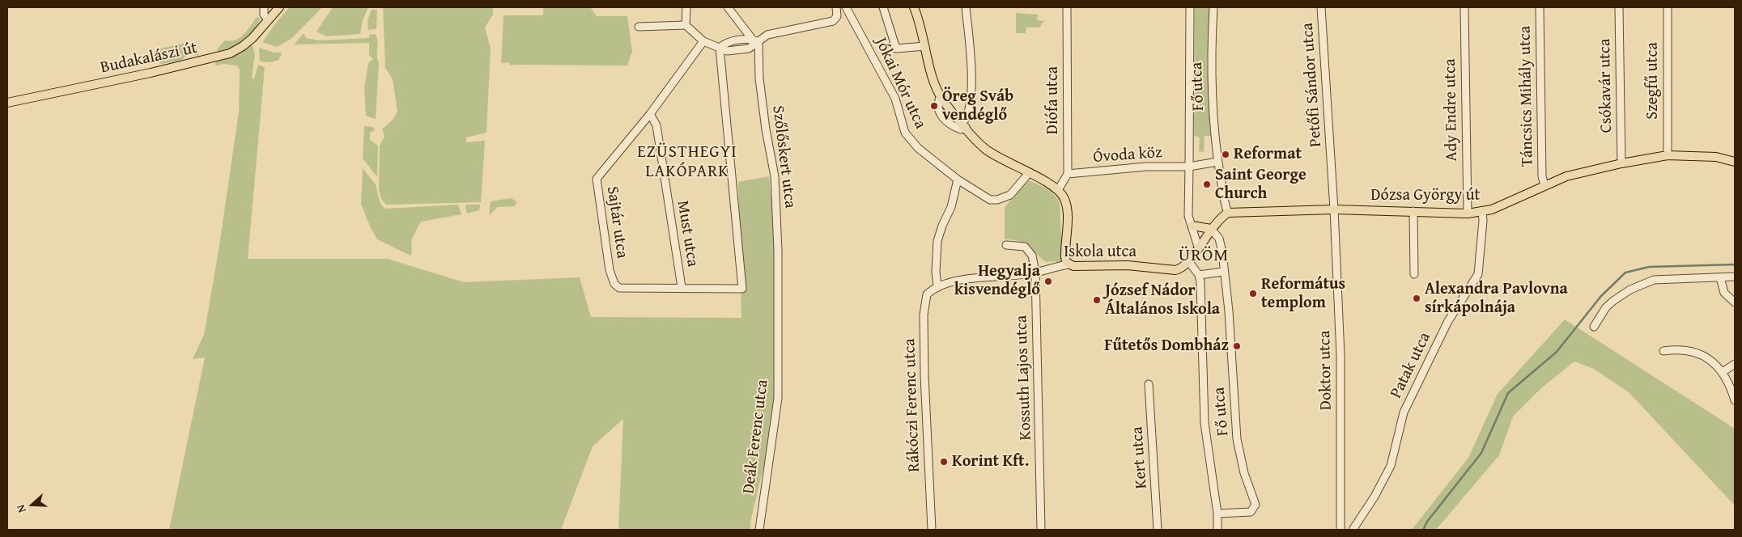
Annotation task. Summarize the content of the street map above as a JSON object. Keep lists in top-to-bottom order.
{
  "streets": {
    "main road": ["Budakalászi út", "Dózsa György út", "Iskola utca"],
    "street": [
      "Szegfű utca",
      "Jókai Mór utca",
      "Petőfi Sándor utca",
      "Csókavár utca",
      "Fő utca",
      "Táncsics Mihály utca",
      "Diófa utca",
      "Ady Endre utca",
      "Óvoda köz",
      "Szőlőskert utca",
      "Sajtár utca",
      "Must utca",
      "Patak utca",
      "Doktor utca",
      "Kossuth Lajos utca",
      "Rákóczi Ferenc utca",
      "Deák Ferenc utca",
      "Kert utca"
    ]
  },
  "crossings": [
    ["Szegfű utca", "Dózsa György út"],
    ["Petőfi Sándor utca", "Dózsa György út"],
    ["Petőfi Sándor utca", "Doktor utca"],
    ["Csókavár utca", "Dózsa György út"],
    ["Fő utca", "Óvoda köz"],
    ["Fő utca", "Dózsa György út"],
    ["Táncsics Mihály utca", "Dózsa György út"],
    ["Diófa utca", "Óvoda köz"],
    ["Ady Endre utca", "Dózsa György út"],
    ["Szőlőskert utca", "Deák Ferenc utca"],
    ["Dózsa György út", "Patak utca"],
    ["Dózsa György út", "Doktor utca"],
    ["Sajtár utca", "Must utca"],
    ["Iskola utca", "Kossuth Lajos utca"],
    ["Iskola utca", "Rákóczi Ferenc utca"]
  ],
  "districts": ["EZÜSTHEGYI LAKÓPARK", "ÜRÖM"],
  "places": [
    "Öreg Sváb vendéglő",
    "Reformat",
    "Saint George Church",
    "Hegyalja kisvendéglő",
    "Református templom",
    "Alexandra Pavlovna sírkápolnája",
    "József Nádor Általános Iskola",
    "Fűtetős Dombház",
    "Korint Kft."
  ],
  "north": "left"
}
